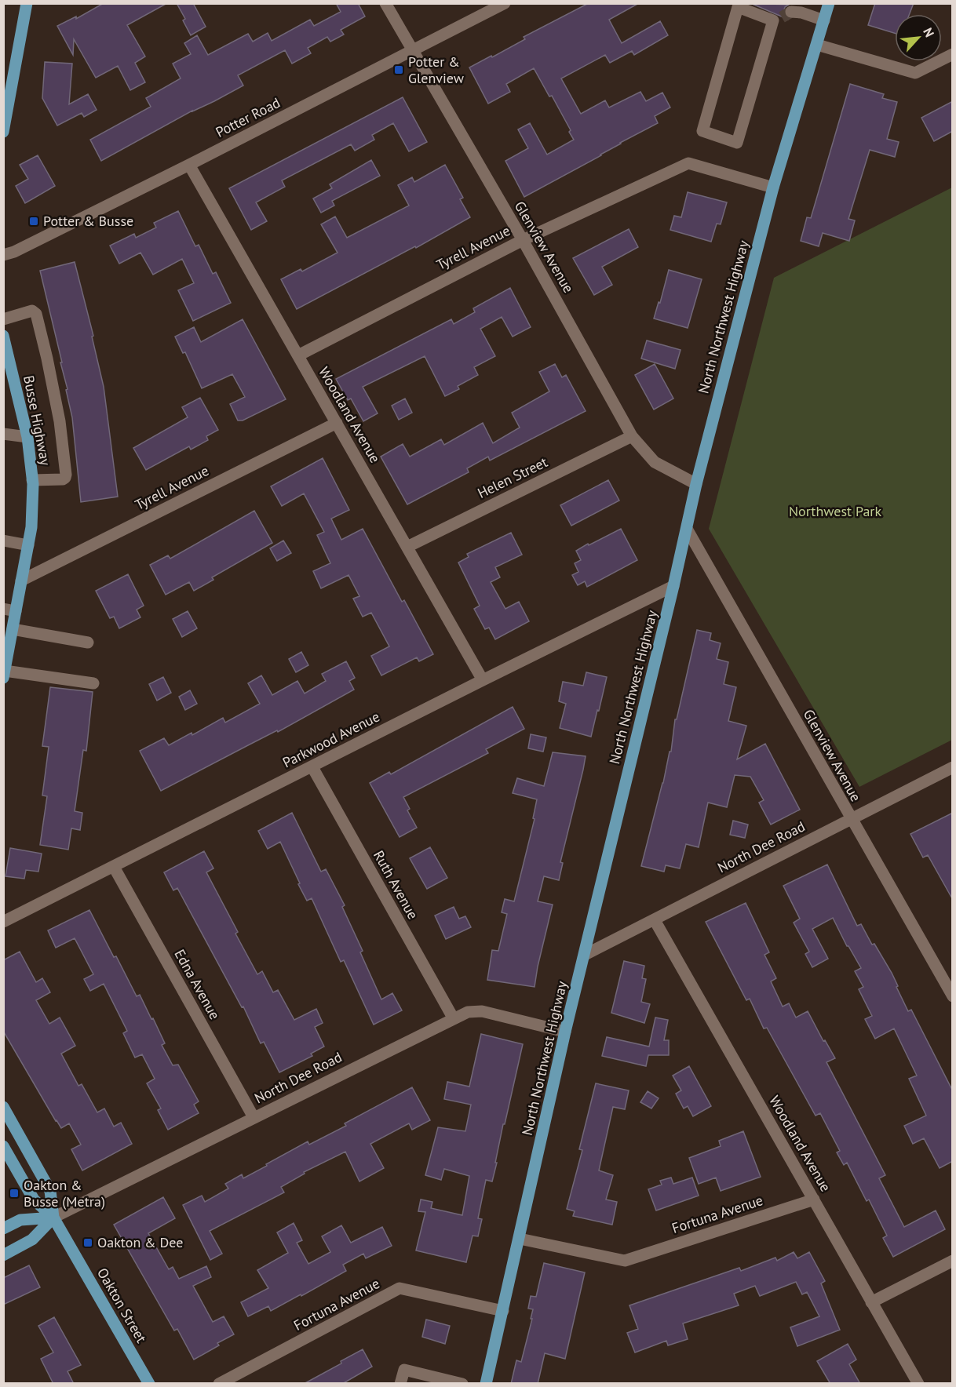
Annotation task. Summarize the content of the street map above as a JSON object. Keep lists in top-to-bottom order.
{
  "streets": {
    "main road": [
      "North Northwest Highway",
      "Busse Highway",
      "North Dee Road",
      "Oakton Street"
    ],
    "street": [
      "Potter Road",
      "Glenview Avenue",
      "Tyrell Avenue",
      "Woodland Avenue",
      "Helen Street",
      "Parkwood Avenue",
      "Ruth Avenue",
      "Edna Avenue",
      "Fortuna Avenue"
    ]
  },
  "crossings": [
    ["Potter Road", "Glenview Avenue"],
    ["Potter Road", "Woodland Avenue"],
    ["Glenview Avenue", "Tyrell Avenue"],
    ["Glenview Avenue", "North Northwest Highway"],
    ["Glenview Avenue", "Helen Street"],
    ["Glenview Avenue", "North Dee Road"],
    ["Tyrell Avenue", "North Northwest Highway"],
    ["Tyrell Avenue", "Woodland Avenue"],
    ["Tyrell Avenue", "Busse Highway"],
    ["North Northwest Highway", "Parkwood Avenue"],
    ["North Northwest Highway", "North Dee Road"],
    ["North Northwest Highway", "Fortuna Avenue"],
    ["Woodland Avenue", "Helen Street"],
    ["Woodland Avenue", "Parkwood Avenue"],
    ["Woodland Avenue", "North Dee Road"],
    ["Woodland Avenue", "Fortuna Avenue"],
    ["Parkwood Avenue", "Ruth Avenue"],
    ["Parkwood Avenue", "Edna Avenue"],
    ["North Dee Road", "Ruth Avenue"],
    ["North Dee Road", "Edna Avenue"],
    ["North Dee Road", "Oakton Street"]
  ],
  "parks": ["Northwest Park"],
  "places": {
    "transit": [
      "Potter & Glenview",
      "Potter & Busse",
      "Oakton & Busse (Metra)",
      "Oakton & Dee"
    ]
  },
  "north": "top right"
}
